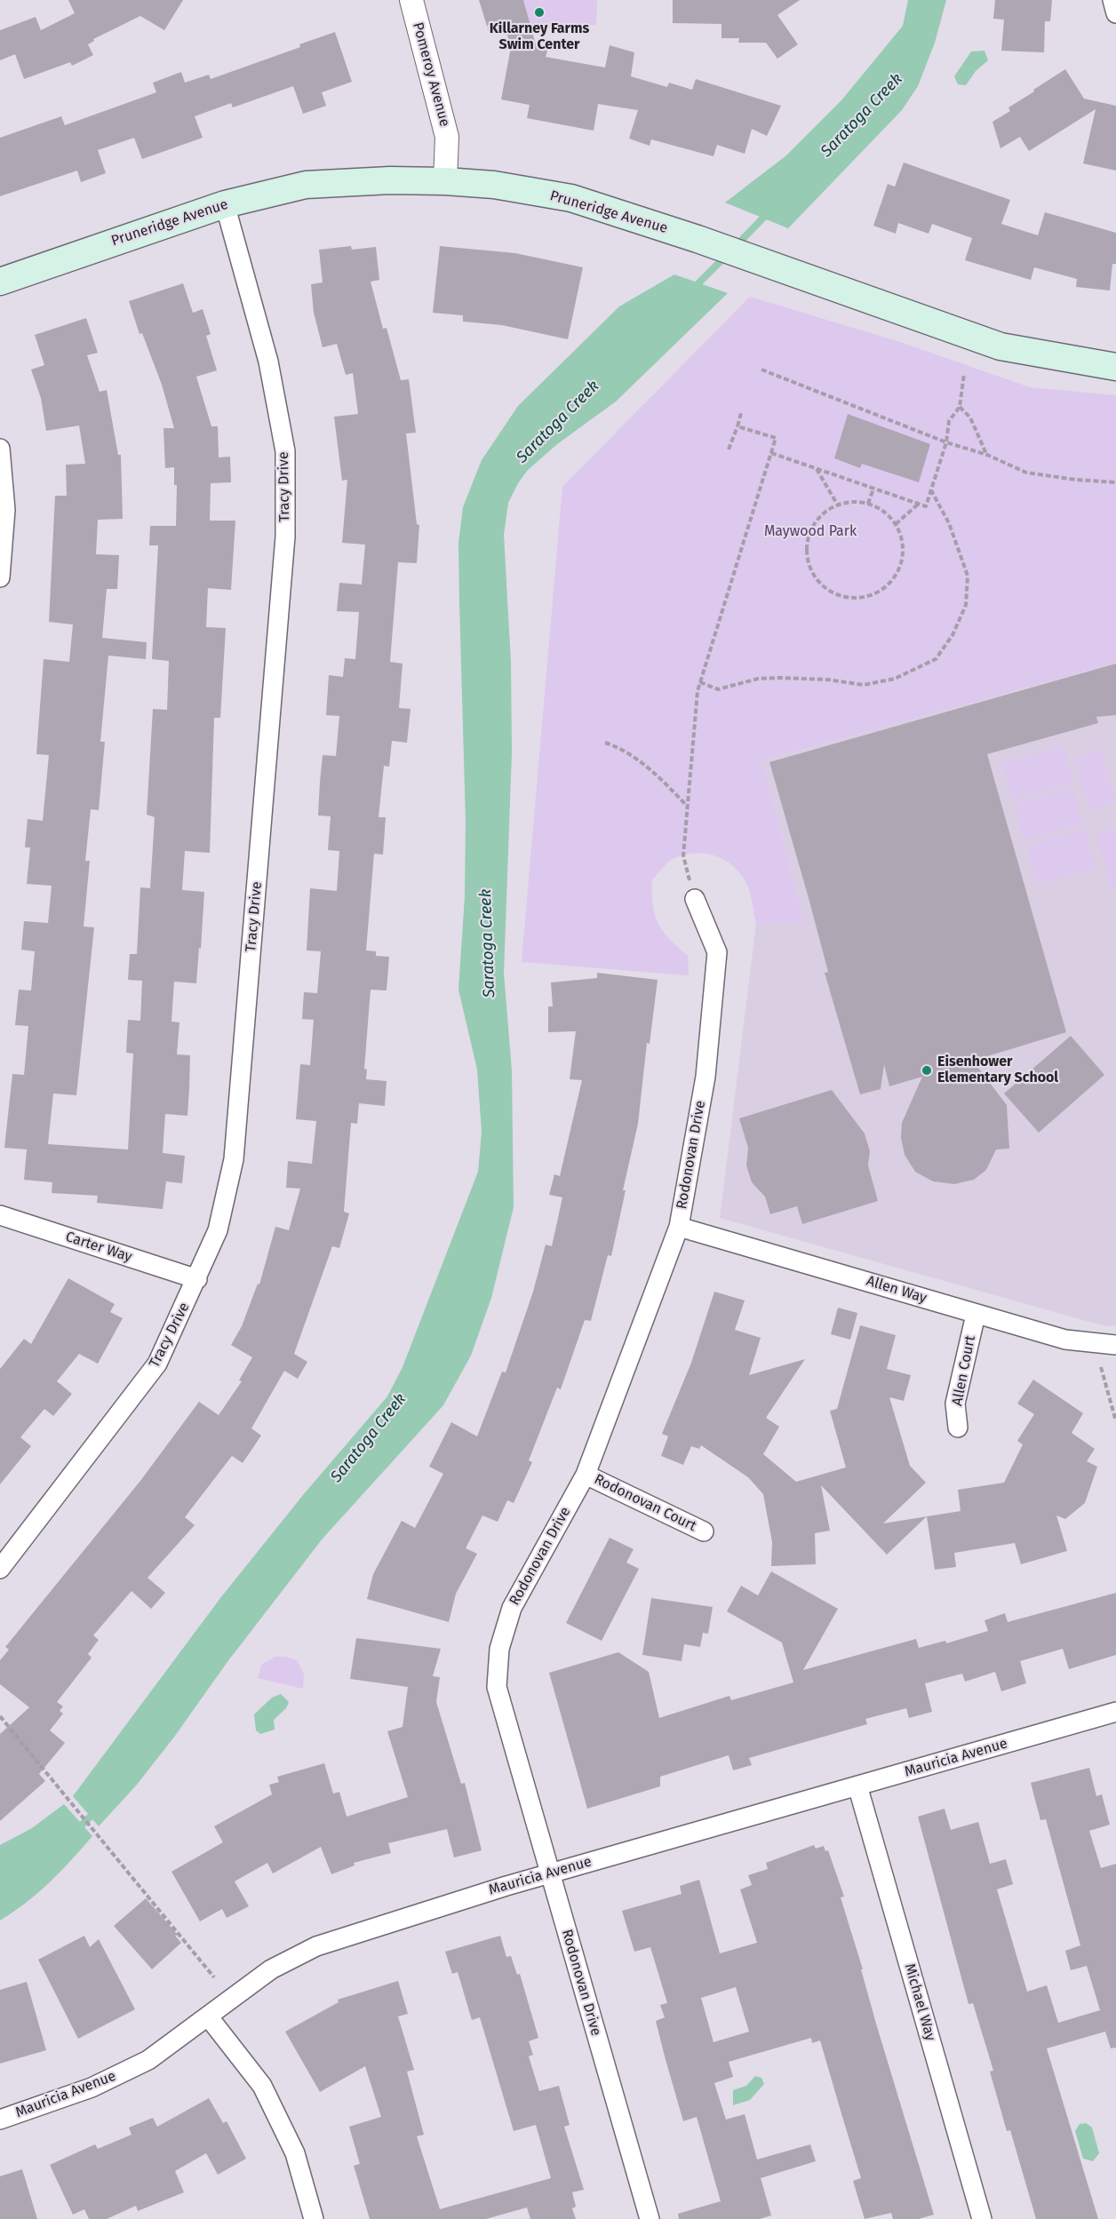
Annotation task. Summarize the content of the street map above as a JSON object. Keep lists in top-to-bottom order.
{
  "streets": {
    "main road": ["Pruneridge Avenue"],
    "street": [
      "Pomeroy Avenue",
      "Tracy Drive",
      "Rodonovan Drive",
      "Carter Way",
      "Allen Way",
      "Allen Court",
      "Rodonovan Court",
      "Mauricia Avenue",
      "Michael Way"
    ]
  },
  "crossings": [
    ["Pomeroy Avenue", "Pruneridge Avenue"],
    ["Pruneridge Avenue", "Tracy Drive"],
    ["Tracy Drive", "Carter Way"],
    ["Rodonovan Drive", "Allen Way"],
    ["Rodonovan Drive", "Rodonovan Court"],
    ["Rodonovan Drive", "Mauricia Avenue"],
    ["Allen Way", "Allen Court"],
    ["Mauricia Avenue", "Michael Way"]
  ],
  "water": ["Saratoga Creek"],
  "parks": ["Maywood Park"],
  "places": ["Killarney Farms Swim Center", "Eisenhower Elementary School"]
}
